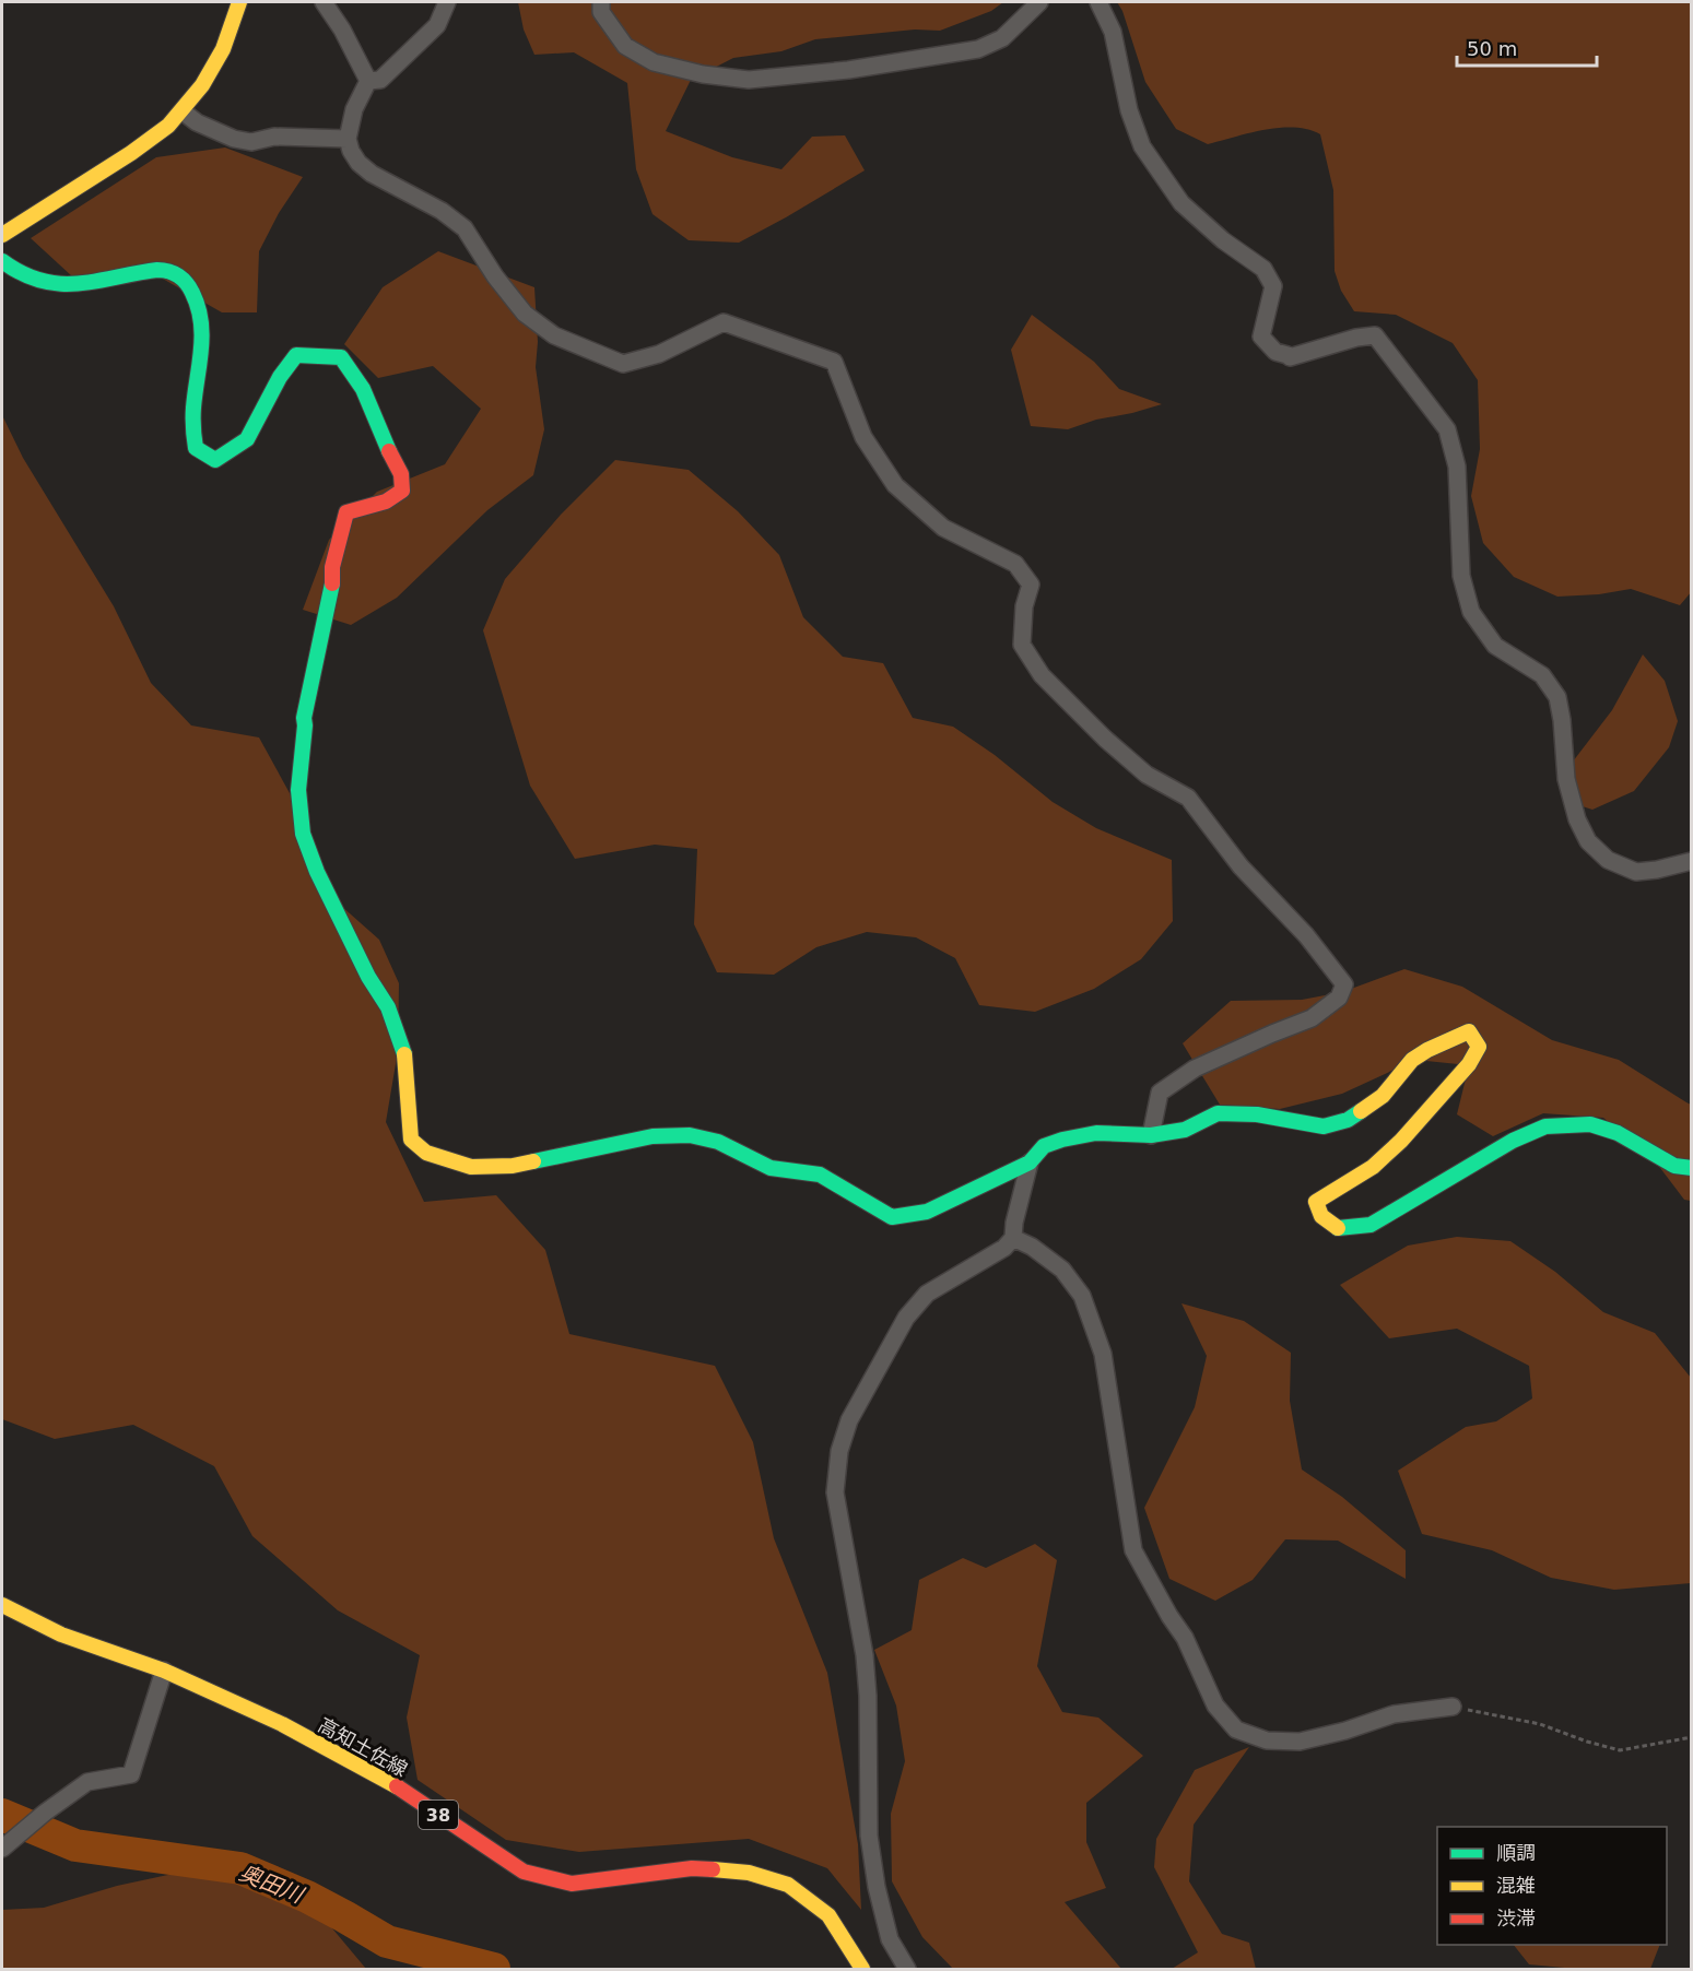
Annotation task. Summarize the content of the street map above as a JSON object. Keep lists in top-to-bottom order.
{
  "streets": {
    "street": ["高知土佐線", "38"]
  },
  "water": ["奥田川"],
  "legend": ["順調", "混雑", "渋滞"],
  "scale_bar": "50 m"
}
